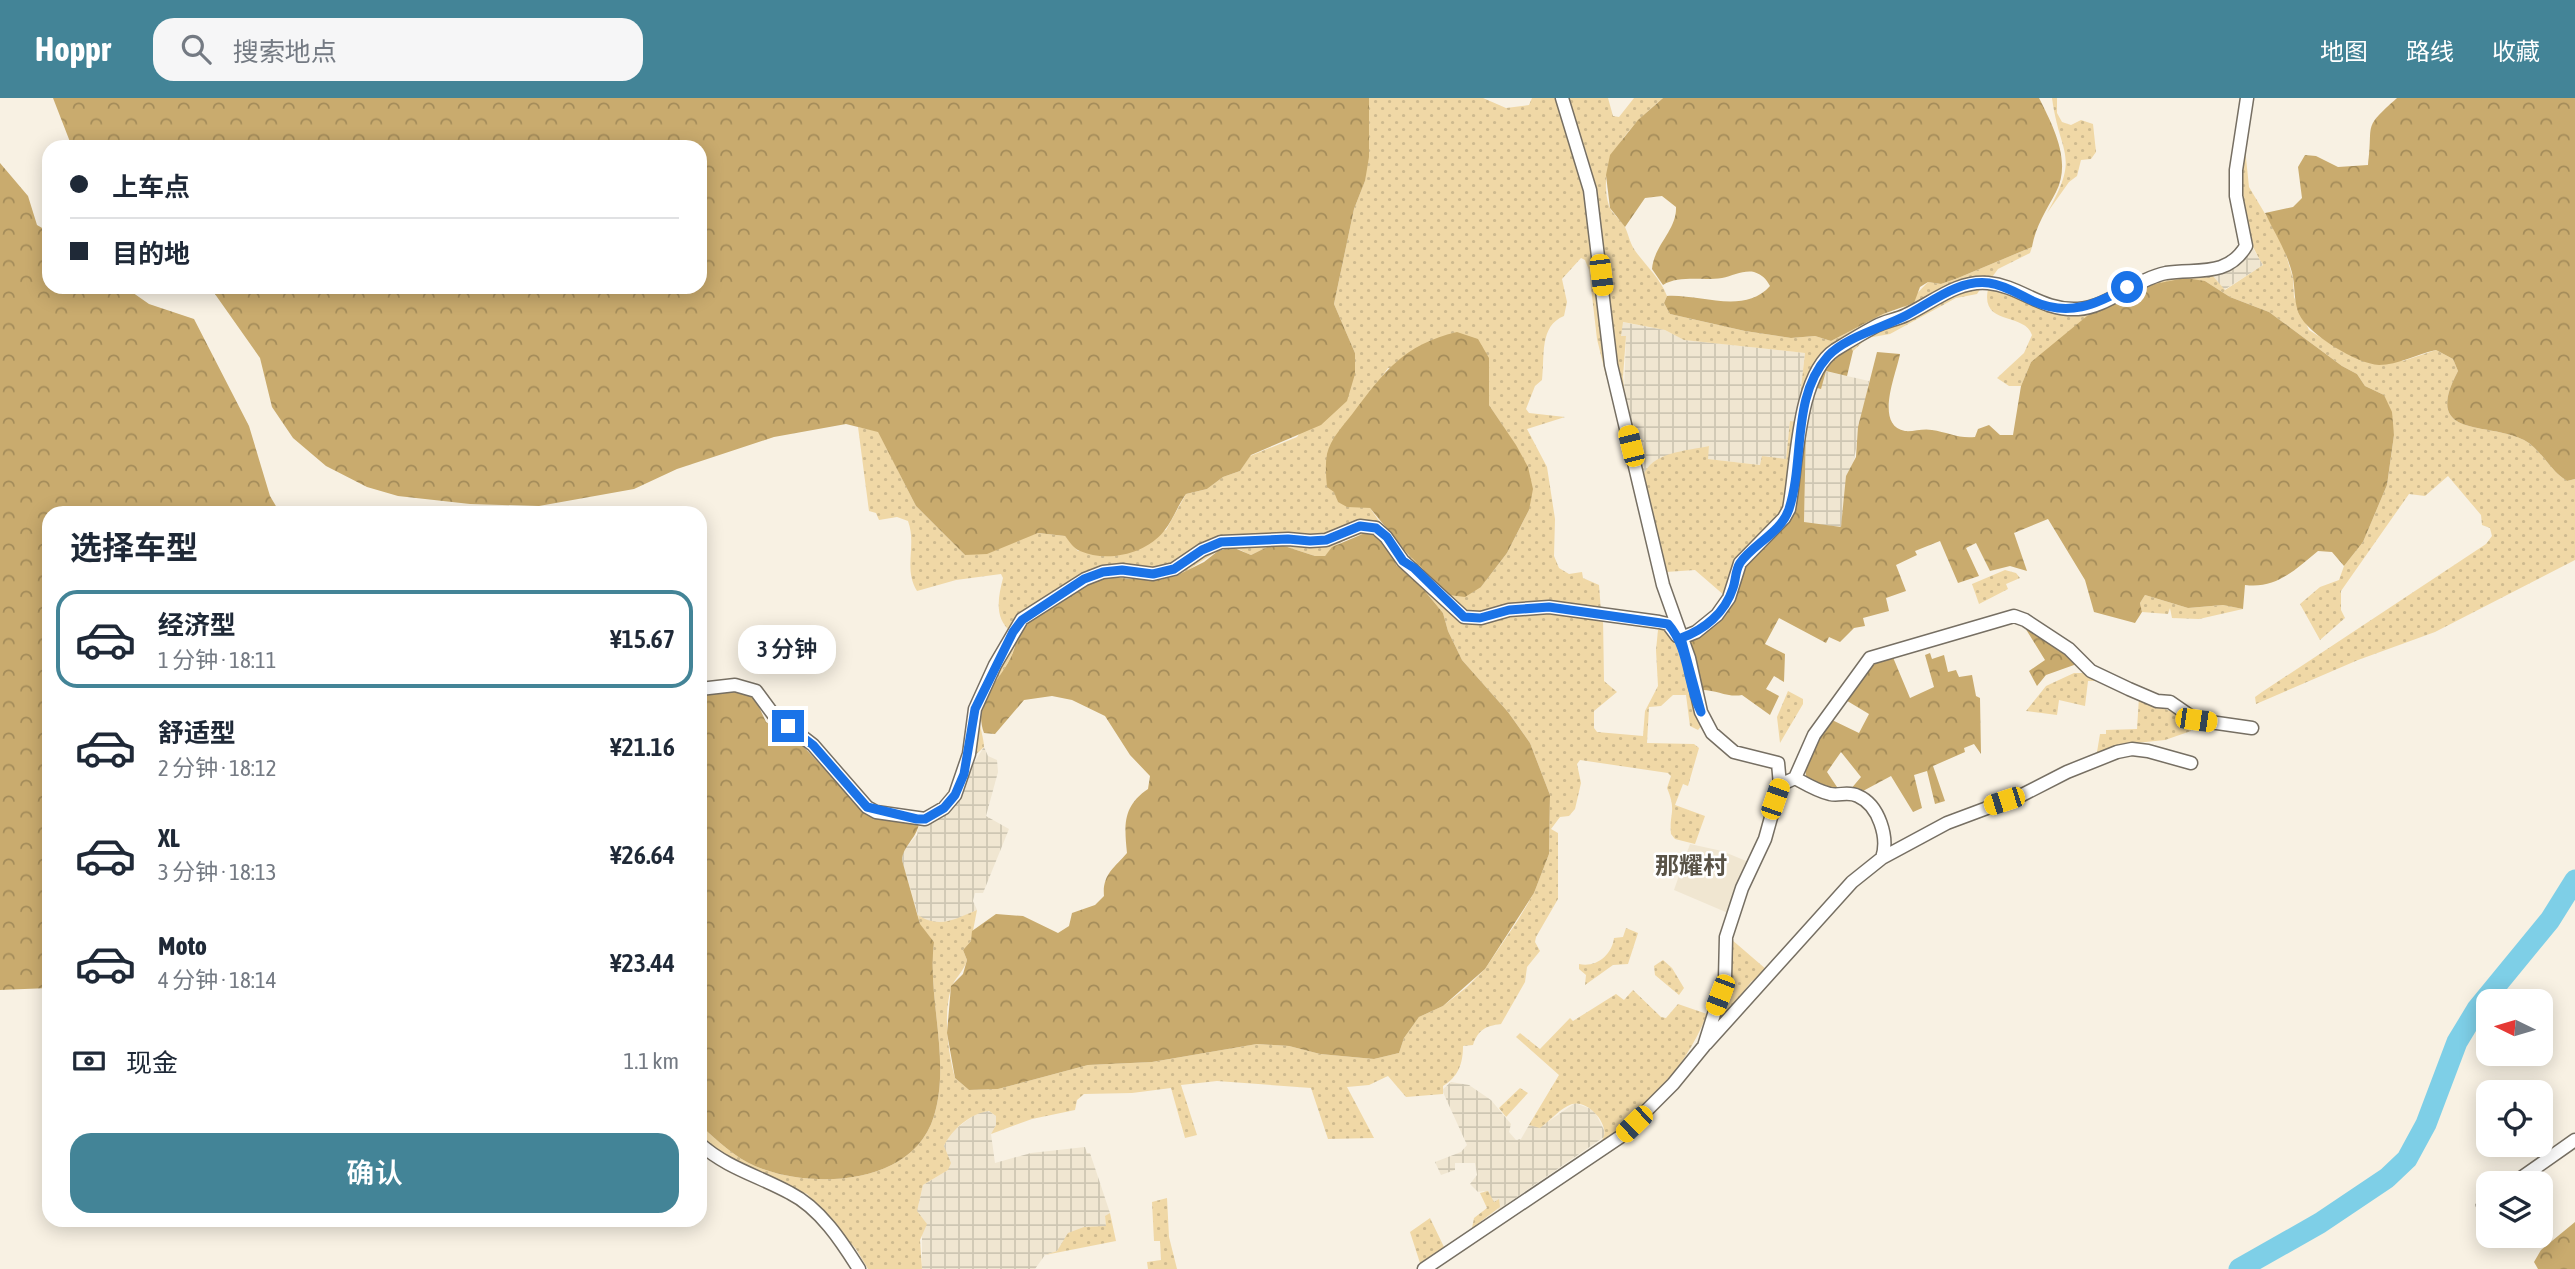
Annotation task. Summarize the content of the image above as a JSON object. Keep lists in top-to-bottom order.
{
  "districts": ["那耀村"],
  "north": "left",
  "page": {
    "header": "Hoppr",
    "search": "搜索地点",
    "nav": ["地图", "路线", "收藏"],
    "banner": ["上车点", "目的地"],
    "heading": "选择车型",
    "list": [
      {
        "name": "经济型",
        "note": "1 分钟 · 18:11",
        "value": "¥15.67"
      },
      {
        "name": "舒适型",
        "note": "2 分钟 · 18:12",
        "value": "¥21.16"
      },
      {
        "name": "XL",
        "note": "3 分钟 · 18:13",
        "value": "¥26.64"
      },
      {
        "name": "Moto",
        "note": "4 分钟 · 18:14",
        "value": "¥23.44"
      }
    ],
    "bubble": "3 分钟",
    "pay": ["现金", "1.1 km"],
    "buttons": "确认"
  }
}
